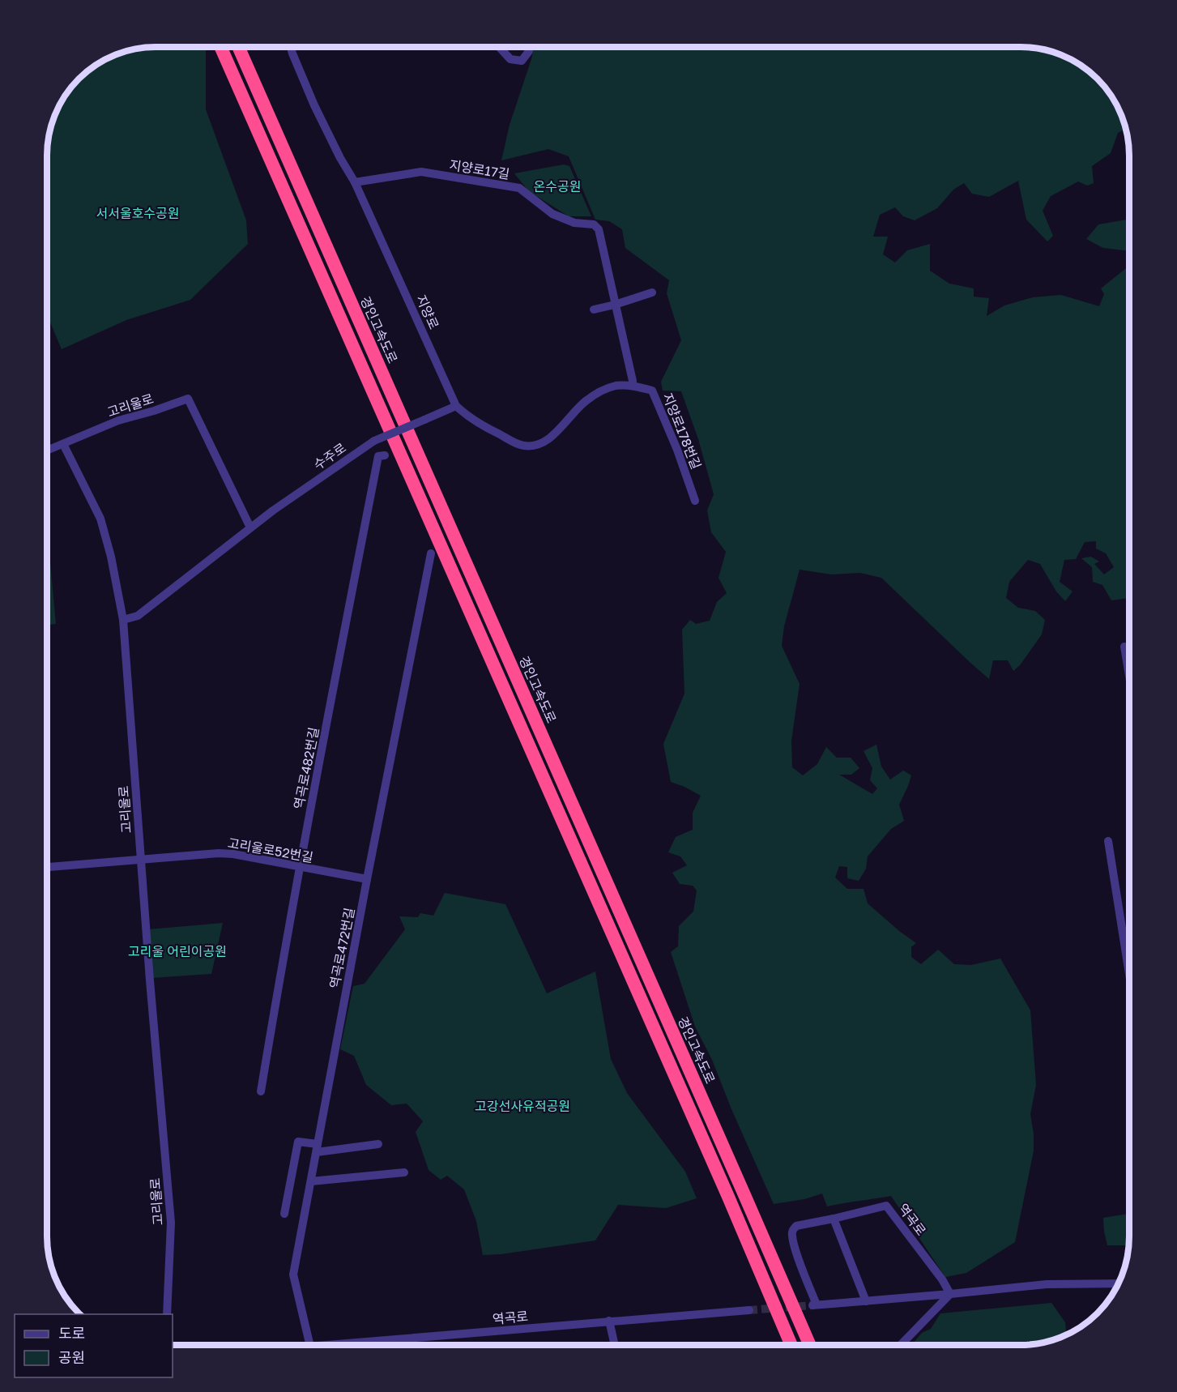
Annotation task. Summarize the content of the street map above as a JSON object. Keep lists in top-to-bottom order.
{
  "streets": {
    "highway": ["경인고속도로"],
    "street": [
      "지양로17길",
      "지양로",
      "고리울로",
      "지양로178번길",
      "수주로",
      "역곡로482번길",
      "고리울로52번길",
      "역곡로472번길",
      "역곡로"
    ]
  },
  "crossings": [
    ["지양로17길", "지양로"],
    ["지양로17길", "지양로178번길"],
    ["지양로", "지양로178번길"],
    ["지양로", "수주로"],
    ["고리울로", "수주로"],
    ["고리울로", "고리울로52번길"],
    ["역곡로482번길", "고리울로52번길"],
    ["고리울로52번길", "역곡로472번길"]
  ],
  "parks": [
    "온수공원",
    "서서울호수공원",
    "고리울 어린이공원",
    "고강선사유적공원"
  ],
  "legend": ["도로", "공원"]
}
